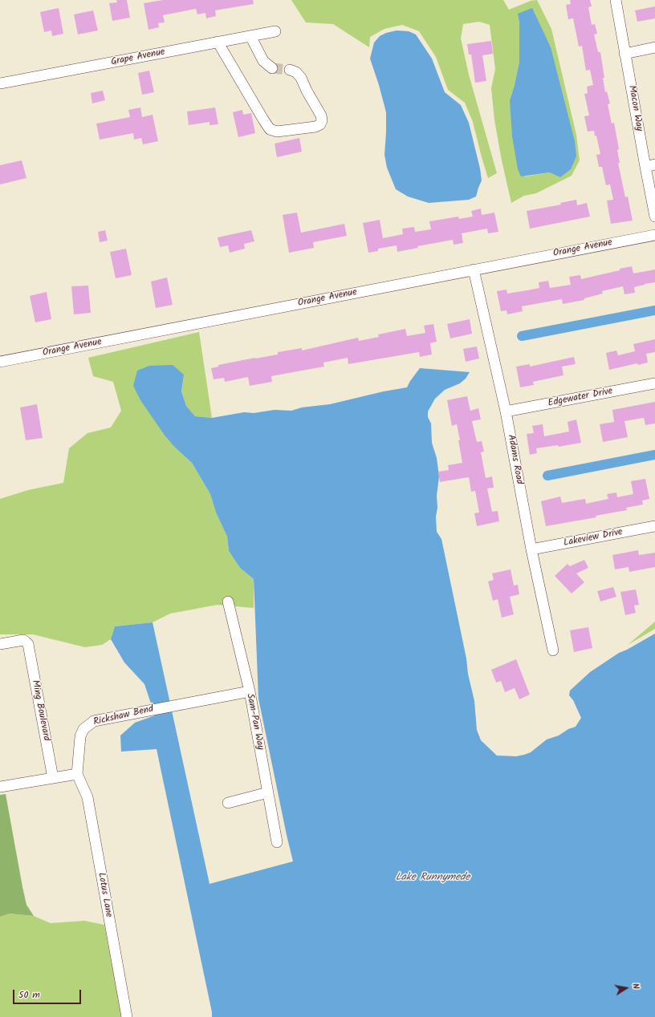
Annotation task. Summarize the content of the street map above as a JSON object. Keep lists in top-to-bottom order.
{
  "streets": {
    "street": [
      "Grape Avenue",
      "Macon Way",
      "Orange Avenue",
      "Edgewater Drive",
      "Adams Road",
      "Lakeview Drive",
      "Ming Boulevard",
      "Rickshaw Bend",
      "Sam-Pan Way",
      "Lotus Lane"
    ]
  },
  "crossings": [
    ["Orange Avenue", "Adams Road"],
    ["Edgewater Drive", "Adams Road"],
    ["Adams Road", "Lakeview Drive"],
    ["Rickshaw Bend", "Sam-Pan Way"],
    ["Rickshaw Bend", "Lotus Lane"]
  ],
  "water": ["Lake Runnymede"],
  "scale_bar": "50 m",
  "north": "right"
}
